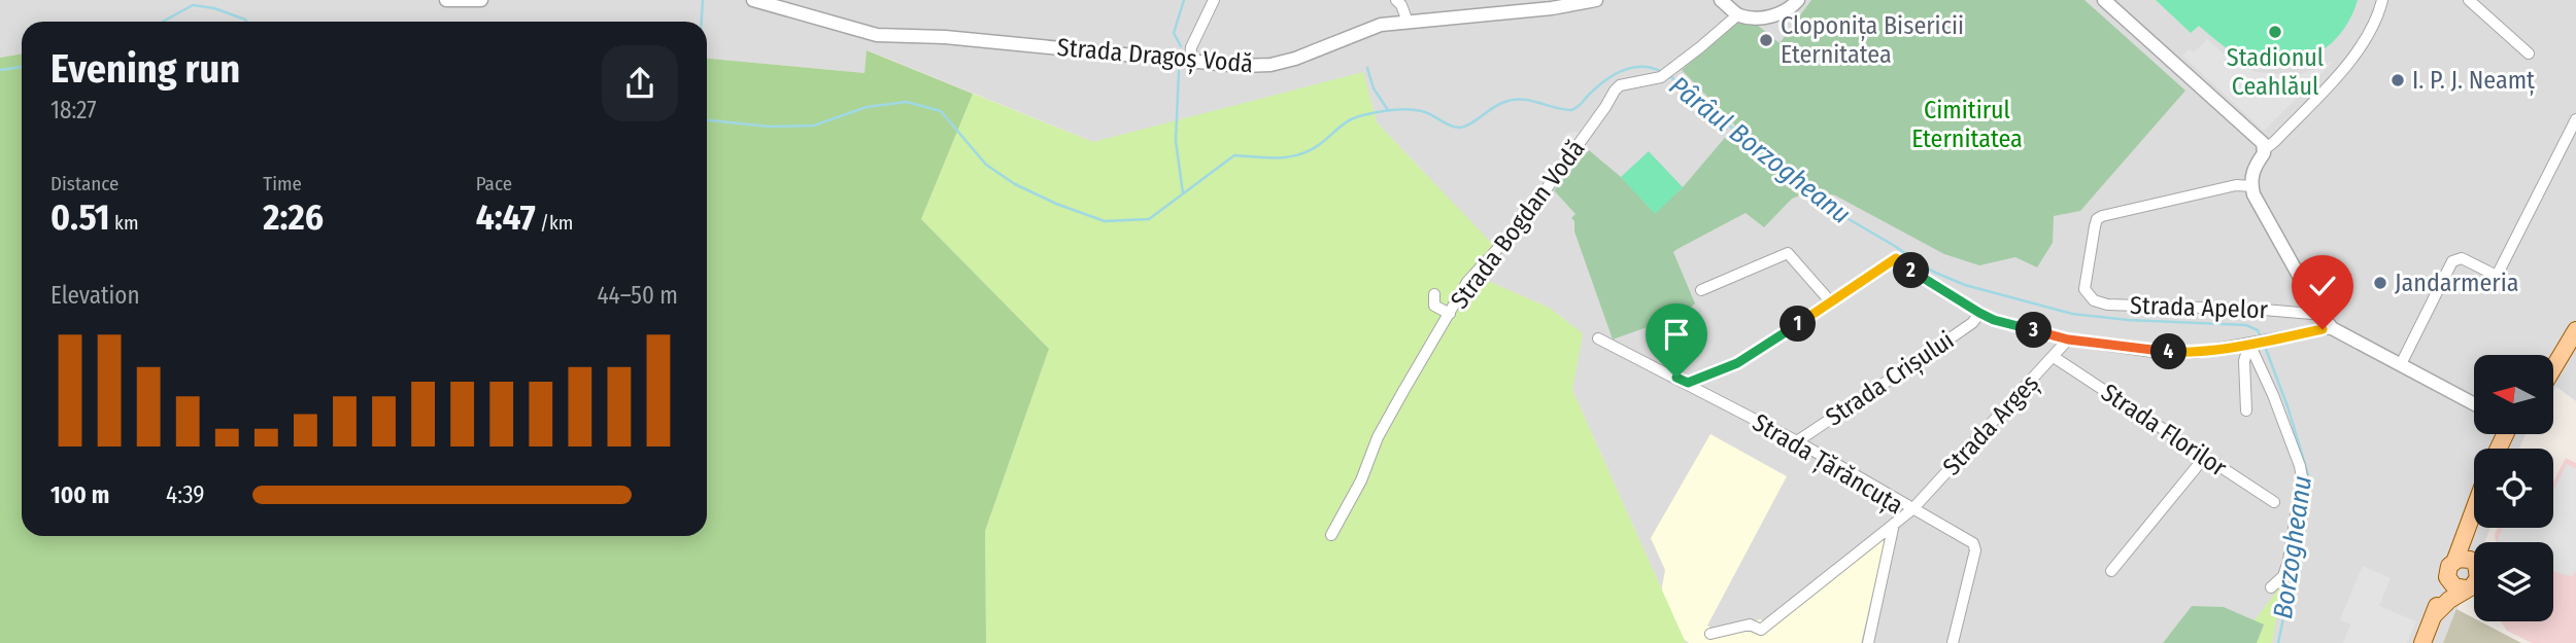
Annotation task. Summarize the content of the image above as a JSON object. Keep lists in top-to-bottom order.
{
  "streets": {
    "street": [
      "Strada Dragoș Vodă",
      "Strada Bogdan Vodă",
      "Strada Apelor",
      "Strada Crișului",
      "Strada Argeș",
      "Strada Florilor",
      "Strada Țărăncuța"
    ]
  },
  "crossings": [
    ["Strada Crișului", "Strada Florilor"],
    ["Strada Crișului", "Strada Țărăncuța"],
    ["Strada Argeș", "Strada Florilor"],
    ["Strada Argeș", "Strada Țărăncuța"]
  ],
  "water": ["Pârâul Borzogheanu", "Borzogheanu"],
  "parks": ["Cimitirul Eternitatea"],
  "places": [
    "Stadionul Ceahlăul",
    "Cloponița Bisericii Eternitatea",
    "I. P. J. Neamț",
    "Jandarmeria"
  ],
  "north": "left",
  "page": {
    "heading": ["Evening run", "18:27"],
    "stats": [
      ["Distance", "0.51 km"],
      ["Time", "2:26"],
      ["Pace", "4:47 /km"]
    ],
    "pins": [
      "2",
      "1",
      "3",
      "4"
    ],
    "chart": ["Elevation", "44–50 m"],
    "list": [
      {
        "name": "100 m",
        "note": "4:39"
      }
    ]
  }
}
